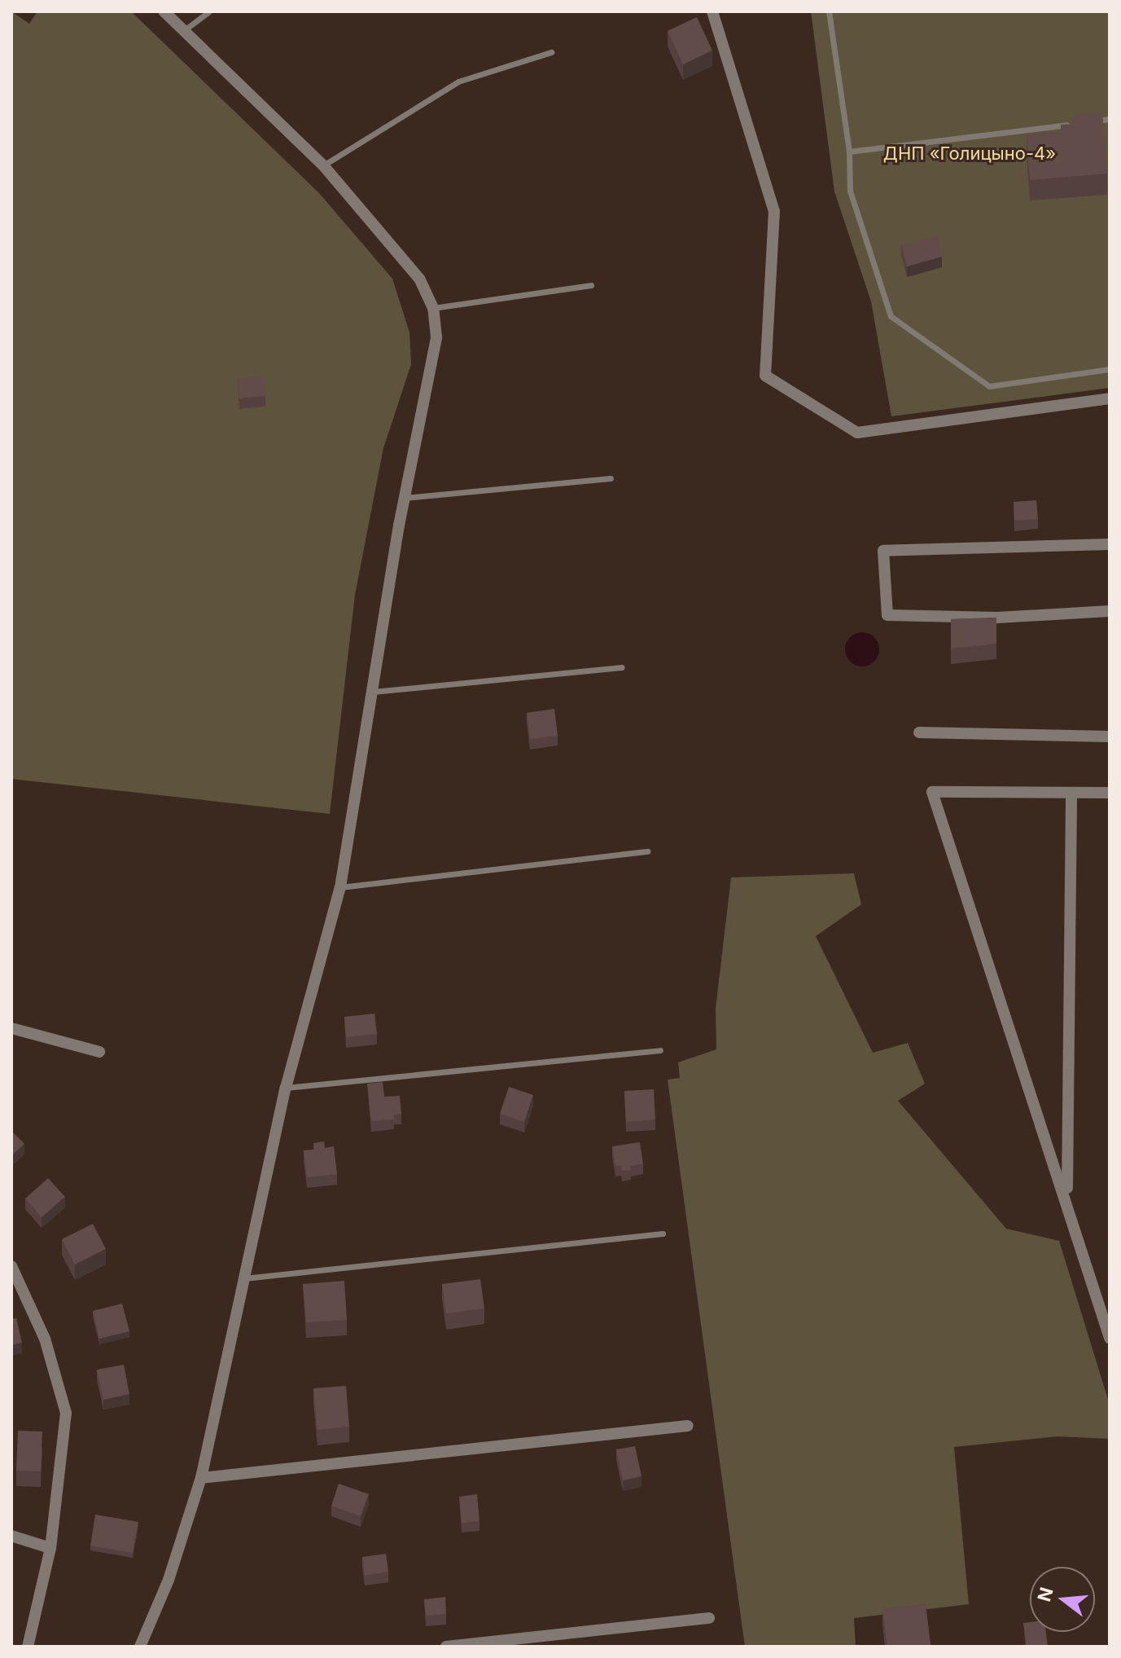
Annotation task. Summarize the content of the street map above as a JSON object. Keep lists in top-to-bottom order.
{
  "parks": ["ДНП «Голицыно-4»"],
  "north": "left"
}
